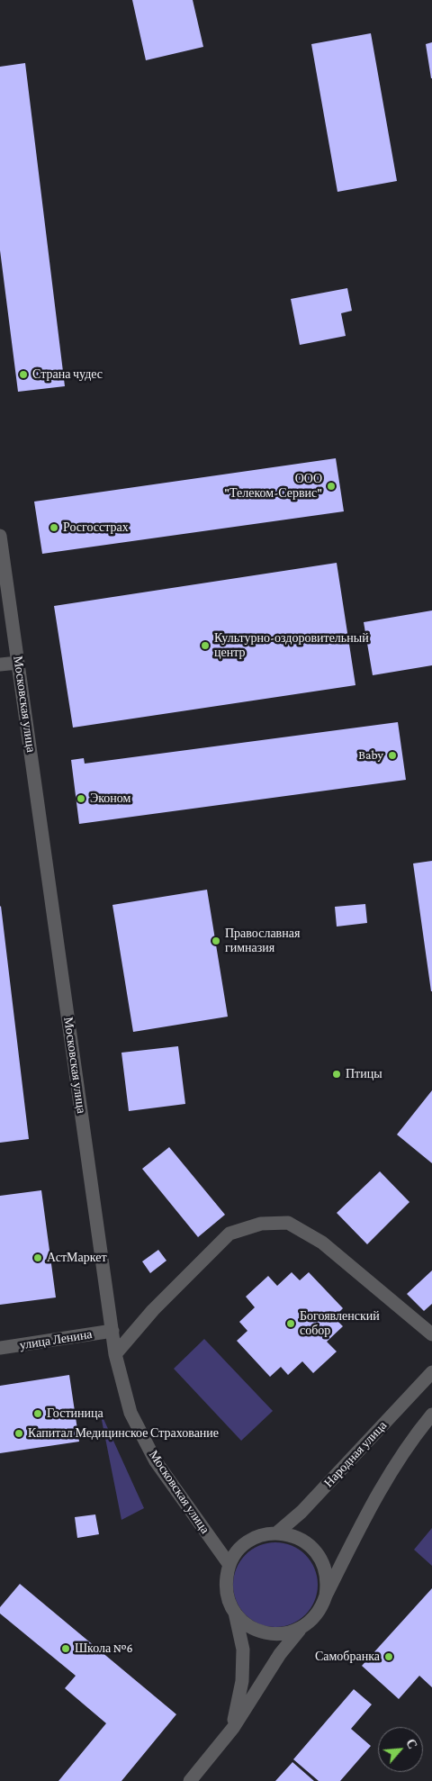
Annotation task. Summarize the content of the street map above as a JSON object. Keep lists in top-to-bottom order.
{
  "streets": {
    "street": ["Московская улица", "улица Ленина", "Народная улица"]
  },
  "crossings": [
    ["Московская улица", "улица Ленина"],
    ["Московская улица", "Народная улица"]
  ],
  "places": [
    "Страна чудес",
    "ООО \"Телеком-Сервис\"",
    "Росгосстрах",
    "Культурно-оздоровительный центр",
    "Baby",
    "Эконом",
    "Православная гимназия",
    "Птицы",
    "АстМаркет",
    "Богоявленский собор",
    "Гостиница",
    "Капитал Медицинское Страхование",
    "Школа №6",
    "Самобранка"
  ],
  "north": "top right"
}
